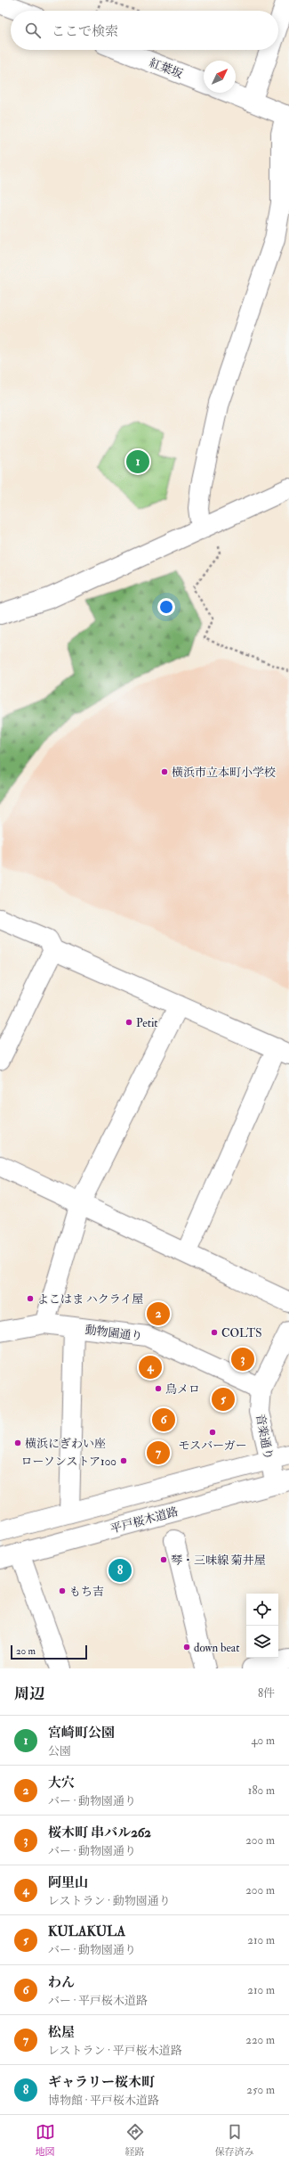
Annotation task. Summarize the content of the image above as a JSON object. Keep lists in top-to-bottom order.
{
  "streets": {
    "street": [
      "紅葉坂",
      "動物園通り",
      "音楽通り",
      "平戸桜木道路"
    ]
  },
  "crossings": [
    ["動物園通り", "音楽通り"],
    ["音楽通り", "平戸桜木道路"]
  ],
  "places": [
    "横浜市立本町小学校",
    "Petit",
    "よこはま ハクライ屋",
    "COLTS",
    "鳥メロ",
    "モスバーガー",
    "横浜にぎわい座",
    "ローソンストア100",
    "琴・三味線 菊井屋",
    "もち吉",
    "down beat"
  ],
  "scale_bar": "20 m",
  "north": "top right",
  "page": {
    "search": "ここで検索",
    "pins": [
      "1",
      "2",
      "3",
      "4",
      "5",
      "6",
      "7",
      "8"
    ],
    "scale": "20 m",
    "heading": ["周辺", "8件"],
    "list": [
      {
        "mark": "1",
        "name": "宮崎町公園",
        "note": "公園",
        "value": "40 m"
      },
      {
        "mark": "2",
        "name": "大穴",
        "note": "バー · 動物園通り",
        "value": "180 m"
      },
      {
        "mark": "3",
        "name": "桜木町 串バル262",
        "note": "バー · 動物園通り",
        "value": "200 m"
      },
      {
        "mark": "4",
        "name": "阿里山",
        "note": "レストラン · 動物園通り",
        "value": "200 m"
      },
      {
        "mark": "5",
        "name": "KULAKULA",
        "note": "バー · 動物園通り",
        "value": "210 m"
      },
      {
        "mark": "6",
        "name": "わん",
        "note": "バー · 平戸桜木道路",
        "value": "210 m"
      },
      {
        "mark": "7",
        "name": "松屋",
        "note": "レストラン · 平戸桜木道路",
        "value": "220 m"
      },
      {
        "mark": "8",
        "name": "ギャラリー桜木町",
        "note": "博物館 · 平戸桜木道路",
        "value": "250 m"
      }
    ],
    "nav": ["地図", "経路", "保存済み"]
  }
}
